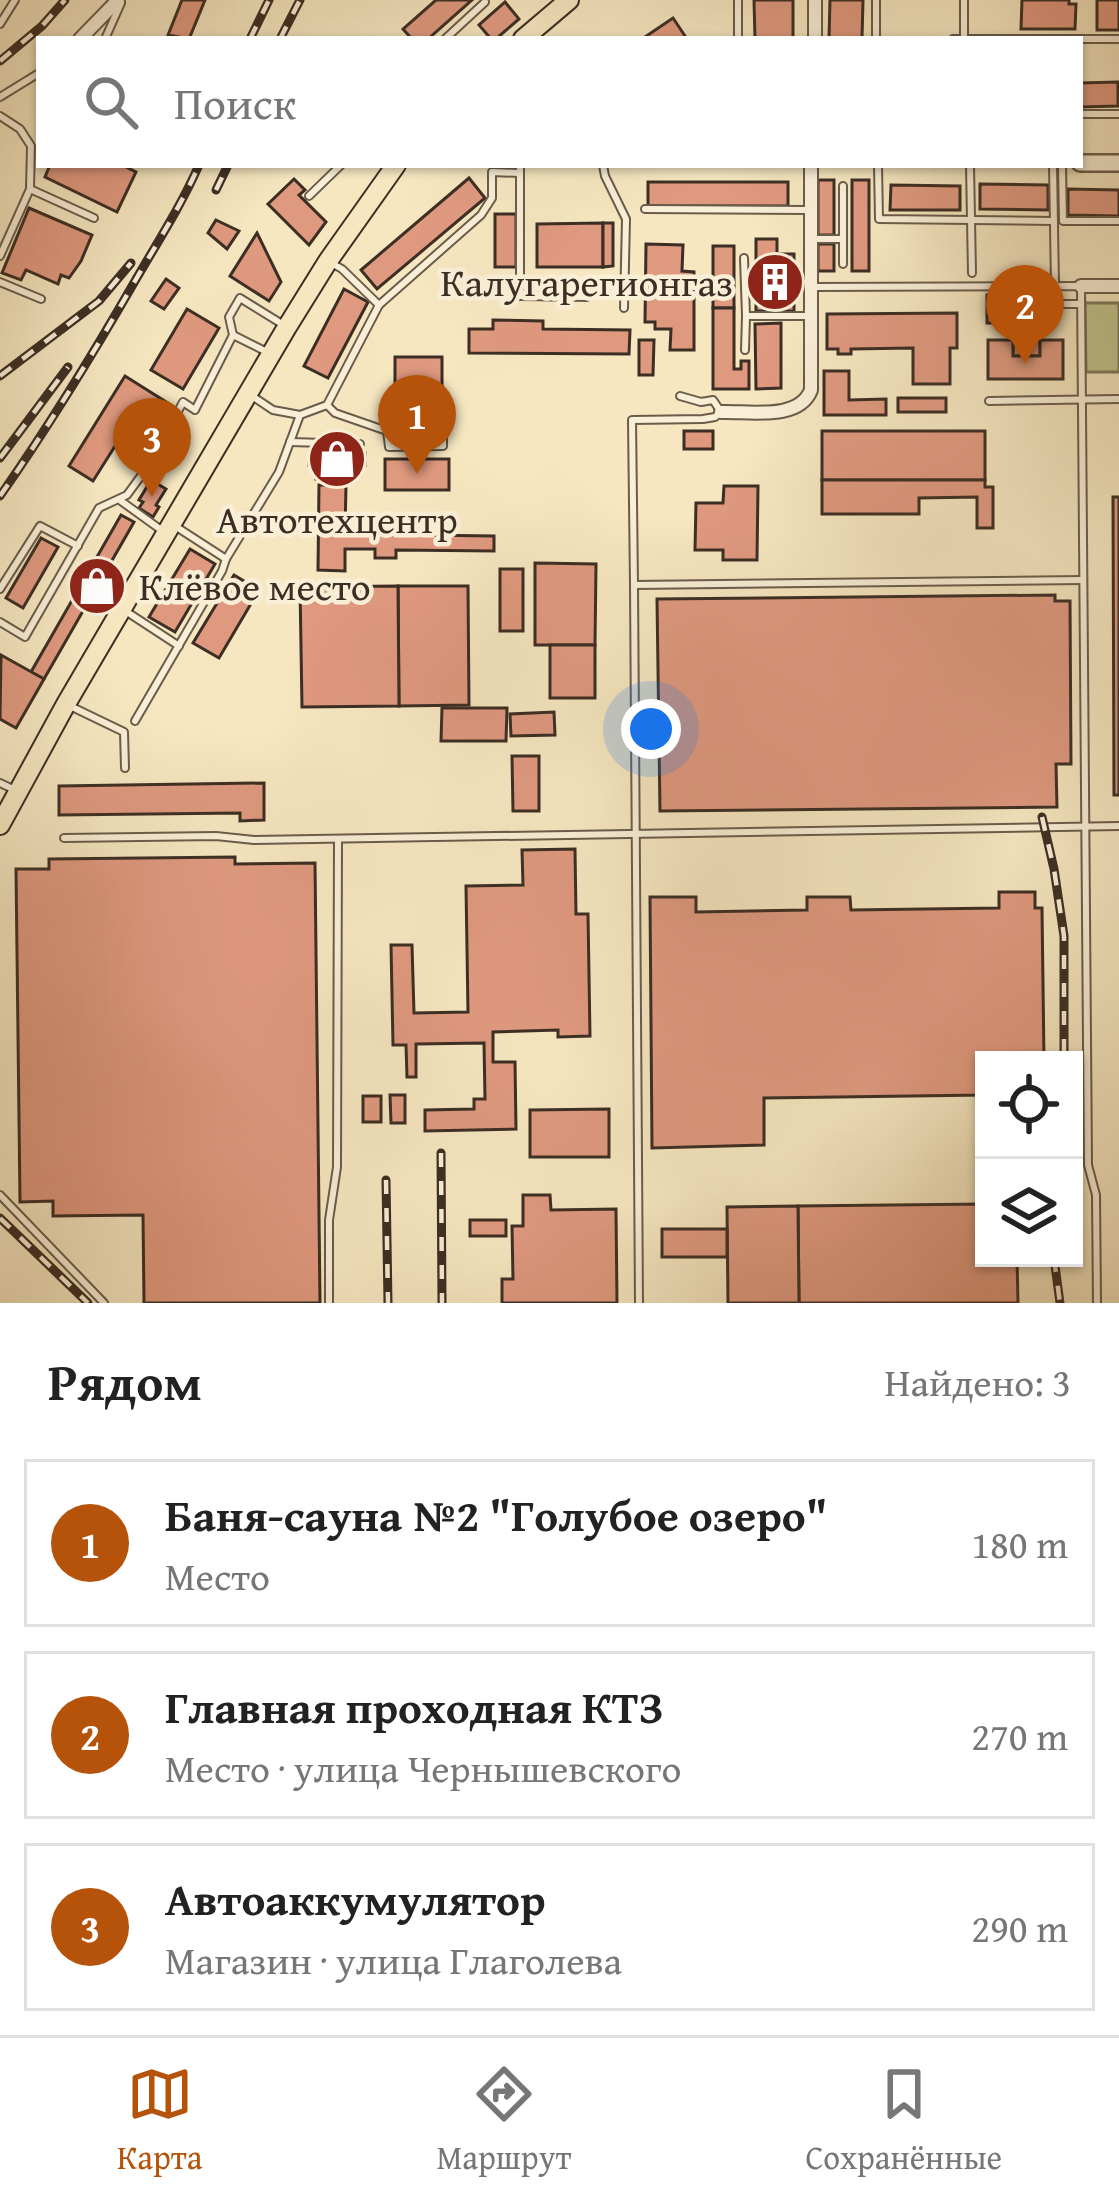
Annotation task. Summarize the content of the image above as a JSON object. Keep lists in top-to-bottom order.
{
  "places": {
    "building": ["Калугарегионгаз"],
    "shop": ["Автотехцентр", "Клёвое место"]
  },
  "page": {
    "search": "Поиск",
    "pins": ["2", "1", "3"],
    "heading": ["Рядом", "Найдено: 3"],
    "list": [
      {
        "mark": "1",
        "name": "Баня-сауна №2 \"Голубое озеро\"",
        "note": "Место",
        "value": "180 m"
      },
      {
        "mark": "2",
        "name": "Главная проходная КТЗ",
        "note": "Место · улица Чернышевского",
        "value": "270 m"
      },
      {
        "mark": "3",
        "name": "Автоаккумулятор",
        "note": "Магазин · улица Глаголева",
        "value": "290 m"
      }
    ],
    "nav": ["Карта", "Маршрут", "Сохранённые"]
  }
}
